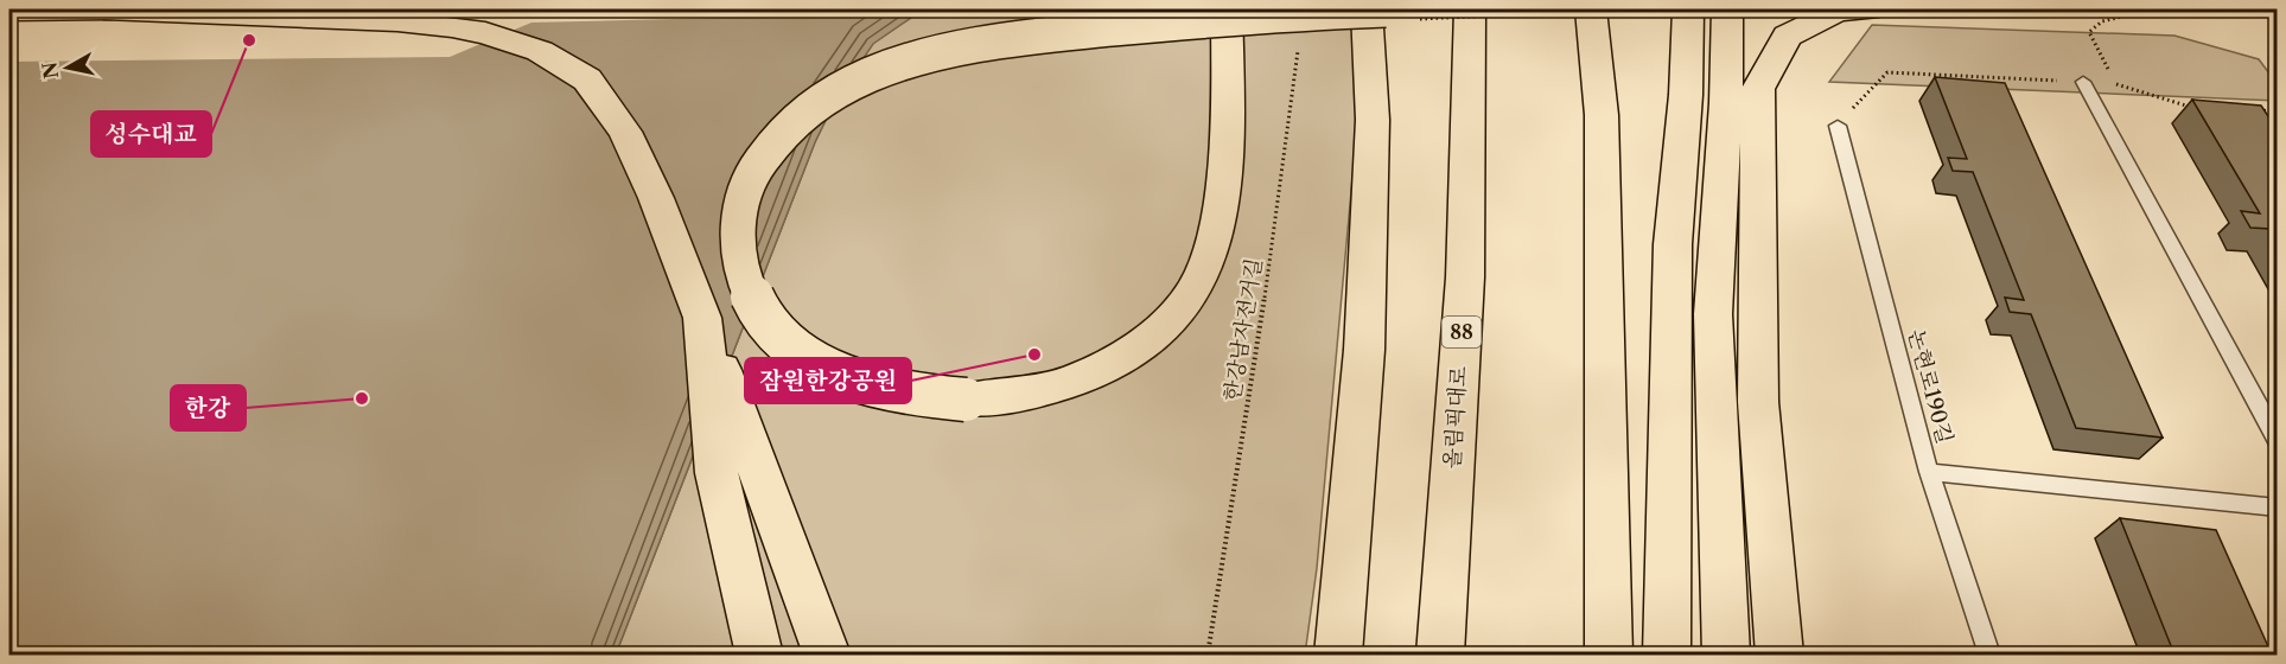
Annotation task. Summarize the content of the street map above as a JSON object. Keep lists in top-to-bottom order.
{
  "streets": {
    "main road": ["88", "올림픽대로"],
    "lane": ["논현로190길"],
    "path": ["한강남자전거길"]
  },
  "places": ["성수대교", "잠원한강공원", "한강"],
  "north": "left"
}
